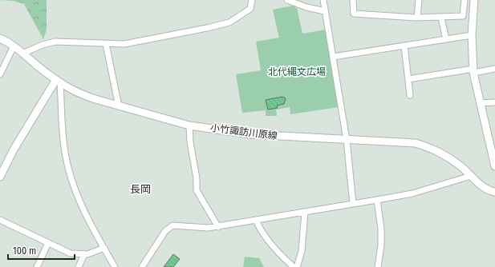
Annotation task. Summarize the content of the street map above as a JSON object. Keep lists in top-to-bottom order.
{
  "streets": {
    "main road": ["小竹諏訪川原線"]
  },
  "districts": ["長岡"],
  "parks": ["北代縄文広場"],
  "scale_bar": "100 m"
}
